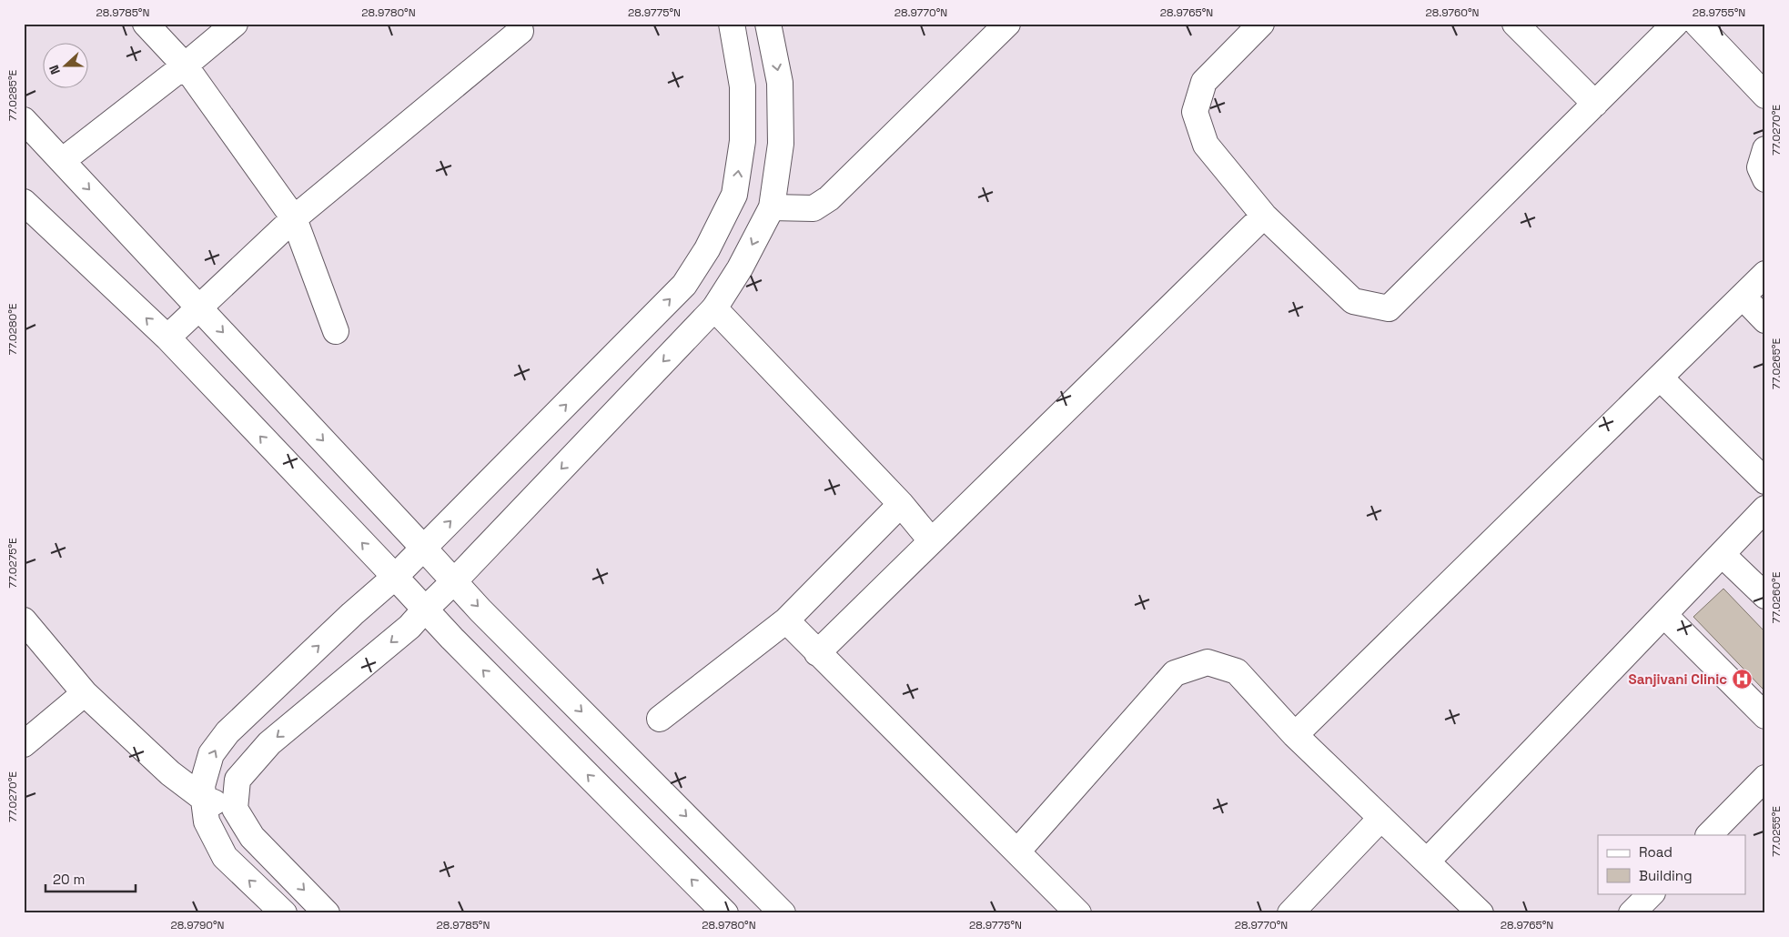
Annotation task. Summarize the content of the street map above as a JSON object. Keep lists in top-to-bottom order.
{
  "places": {
    "hospital": ["Sanjivani Clinic"]
  },
  "legend": ["Road", "Building"],
  "scale_bar": "20 m",
  "north": "left",
  "coordinates": [
    "28.9785°N",
    "28.9780°N",
    "28.9775°N",
    "28.9770°N",
    "28.9765°N",
    "28.9760°N",
    "28.9755°N",
    "77.0285°E",
    "77.0270°E",
    "77.0280°E",
    "77.0265°E",
    "77.0275°E",
    "77.0260°E",
    "77.0255°E",
    "28.9790°N"
  ]
}
